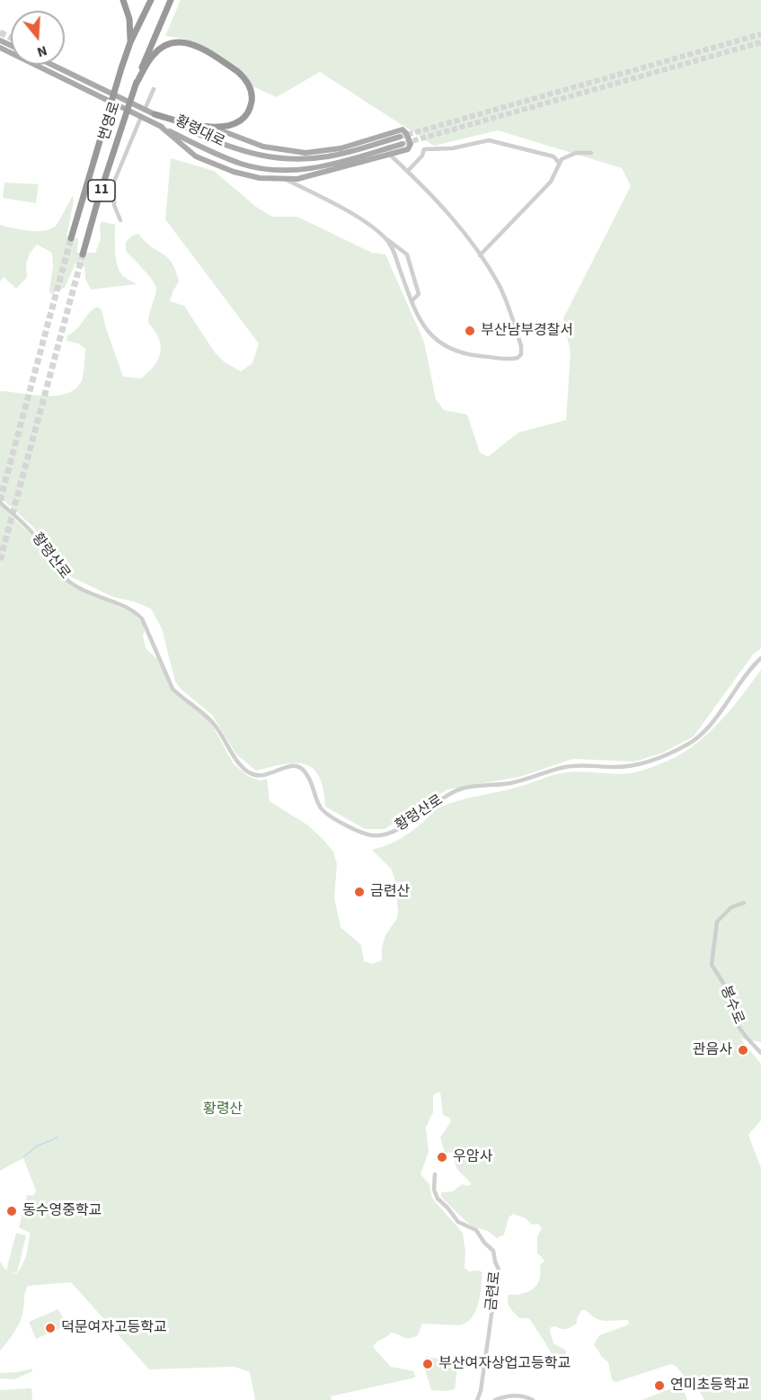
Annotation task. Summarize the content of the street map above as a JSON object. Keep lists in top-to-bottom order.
{
  "streets": {
    "highway": ["번영로", "11"],
    "main road": ["황령대로"],
    "street": ["황령산로", "봉수로", "금련로"]
  },
  "parks": ["황령산"],
  "places": [
    "부산남부경찰서",
    "금련산",
    "관음사",
    "우암사",
    "동수영중학교",
    "덕문여자고등학교",
    "부산여자상업고등학교",
    "연미초등학교"
  ],
  "north": "bottom"
}
